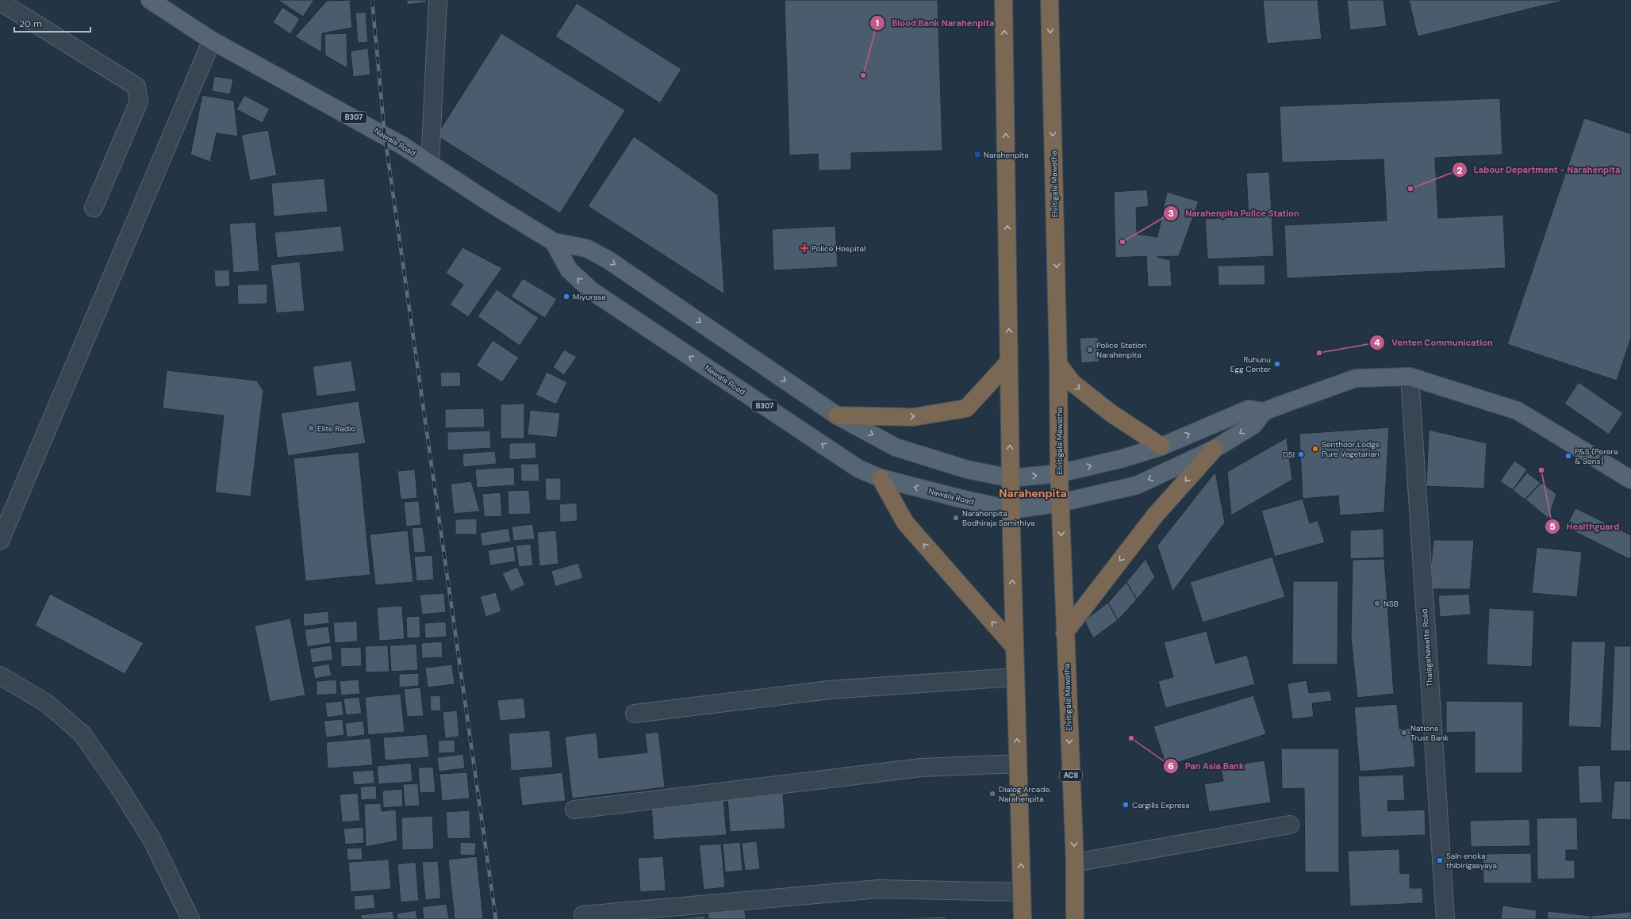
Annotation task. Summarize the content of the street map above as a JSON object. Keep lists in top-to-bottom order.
{
  "streets": {
    "highway": ["Elvitigala Mawatha", "AC8"],
    "main road": ["B307", "Nawala Road"],
    "street": ["Thalagahawatta Road"]
  },
  "crossings": [
    ["Nawala Road", "Elvitigala Mawatha"]
  ],
  "districts": ["Narahenpita"],
  "places": {
    "other": [
      "Blood Bank Narahenpita",
      "Labour Department - Narahenpita",
      "Narahenpita Police Station",
      "Miyurasa",
      "Police Station Narahenpita",
      "Venten Communication",
      "Ruhunu Egg Center",
      "Elite Radio",
      "Senthoor Lodge Pure Vegetarian",
      "DSI",
      "P&S (Perera & Sons)",
      "Healthguard",
      "Narahenpita Bodhiraja Samithiya",
      "NSB",
      "Nations Trust Bank",
      "Pan Asia Bank",
      "Dialog Arcade, Narahenpita",
      "Cargills Express",
      "Saln enoka thibirigasyaya"
    ],
    "transit": ["Narahenpita"],
    "health": ["Police Hospital"]
  },
  "scale_bar": "20 m"
}
